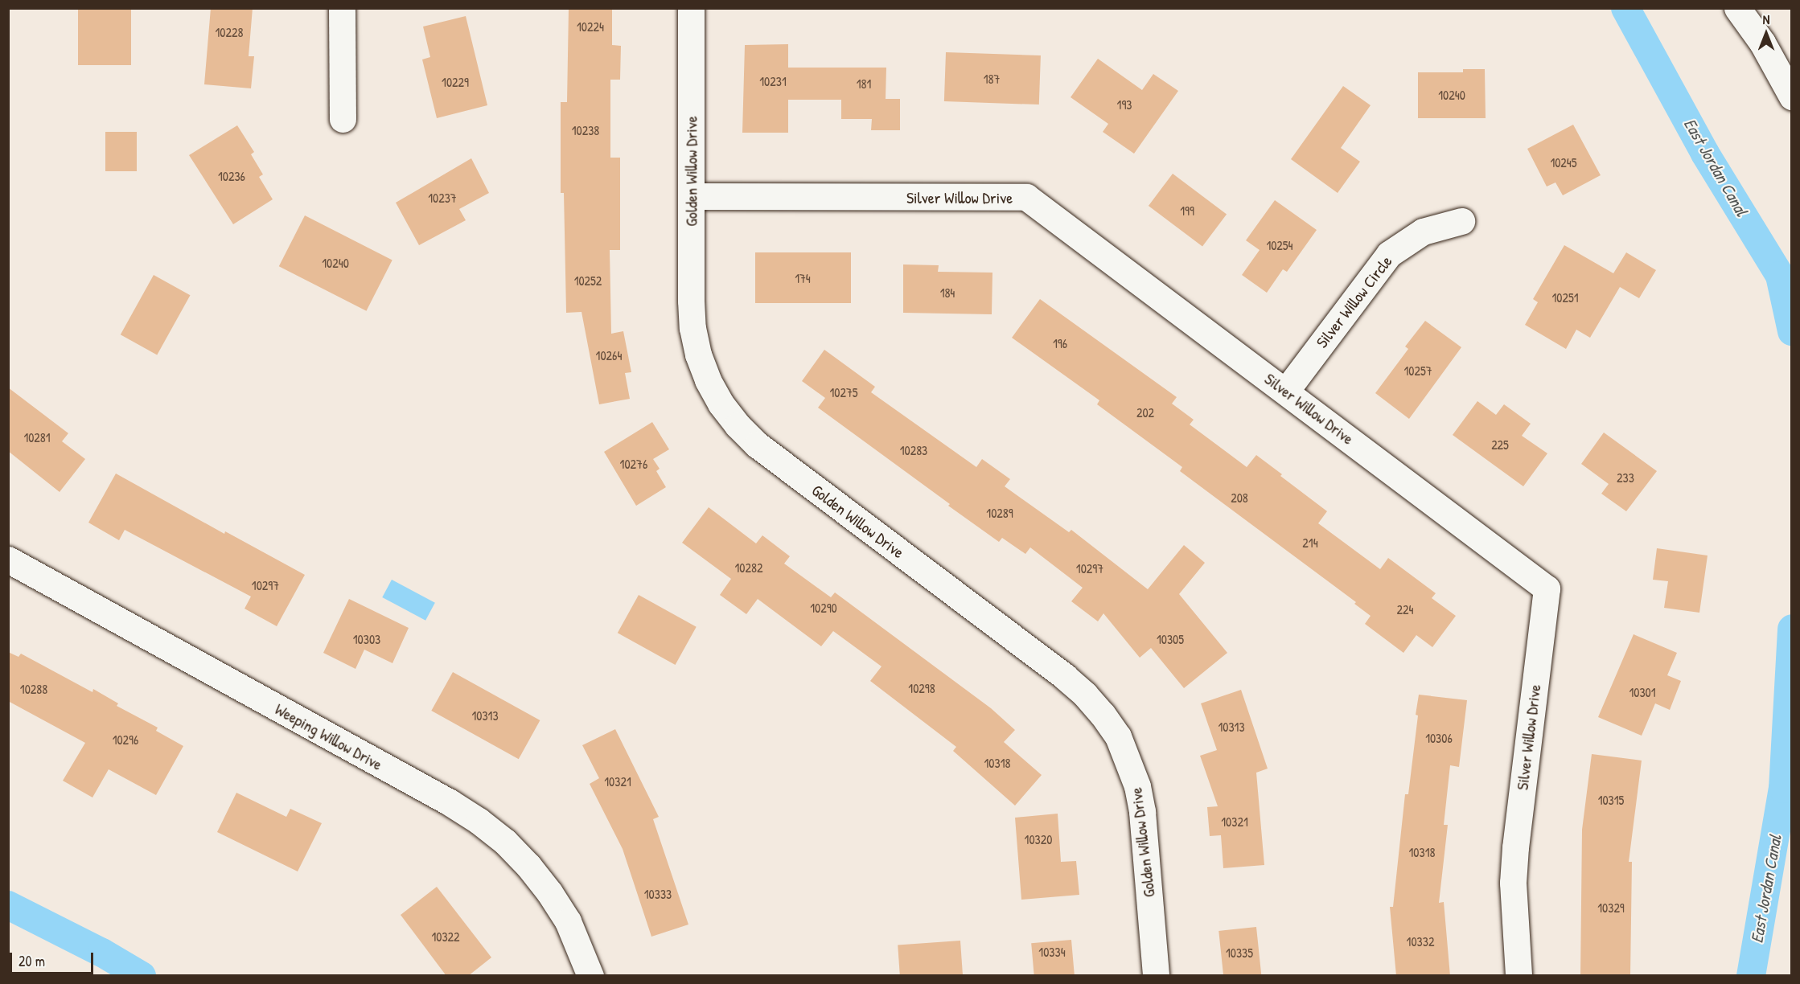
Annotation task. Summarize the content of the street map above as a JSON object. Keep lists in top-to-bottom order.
{
  "streets": {
    "street": [
      "Golden Willow Drive",
      "Silver Willow Drive",
      "Silver Willow Circle",
      "Weeping Willow Drive"
    ]
  },
  "crossings": [
    ["Golden Willow Drive", "Silver Willow Drive"],
    ["Silver Willow Drive", "Silver Willow Circle"]
  ],
  "water": ["East Jordan Canal"],
  "house_numbers": [
    "10224",
    "10228",
    "187",
    "10231",
    "10229",
    "181",
    "10240",
    "193",
    "10238",
    "10245",
    "10236",
    "10237",
    "199",
    "10254",
    "10240",
    "174",
    "10252",
    "184",
    "10251",
    "196",
    "10264",
    "10257",
    "10275",
    "202",
    "10281",
    "225",
    "10283",
    "10276",
    "233",
    "208",
    "10289",
    "214",
    "10282",
    "10297",
    "10297",
    "10290",
    "224",
    "10303",
    "10305",
    "10298",
    "10288",
    "10301",
    "10313",
    "10313",
    "10306",
    "10296",
    "10318",
    "10321",
    "10315",
    "10321",
    "10320",
    "10318",
    "10333",
    "10329",
    "10322",
    "10332",
    "10334",
    "10335"
  ],
  "scale_bar": "20 m",
  "north": "top"
}
